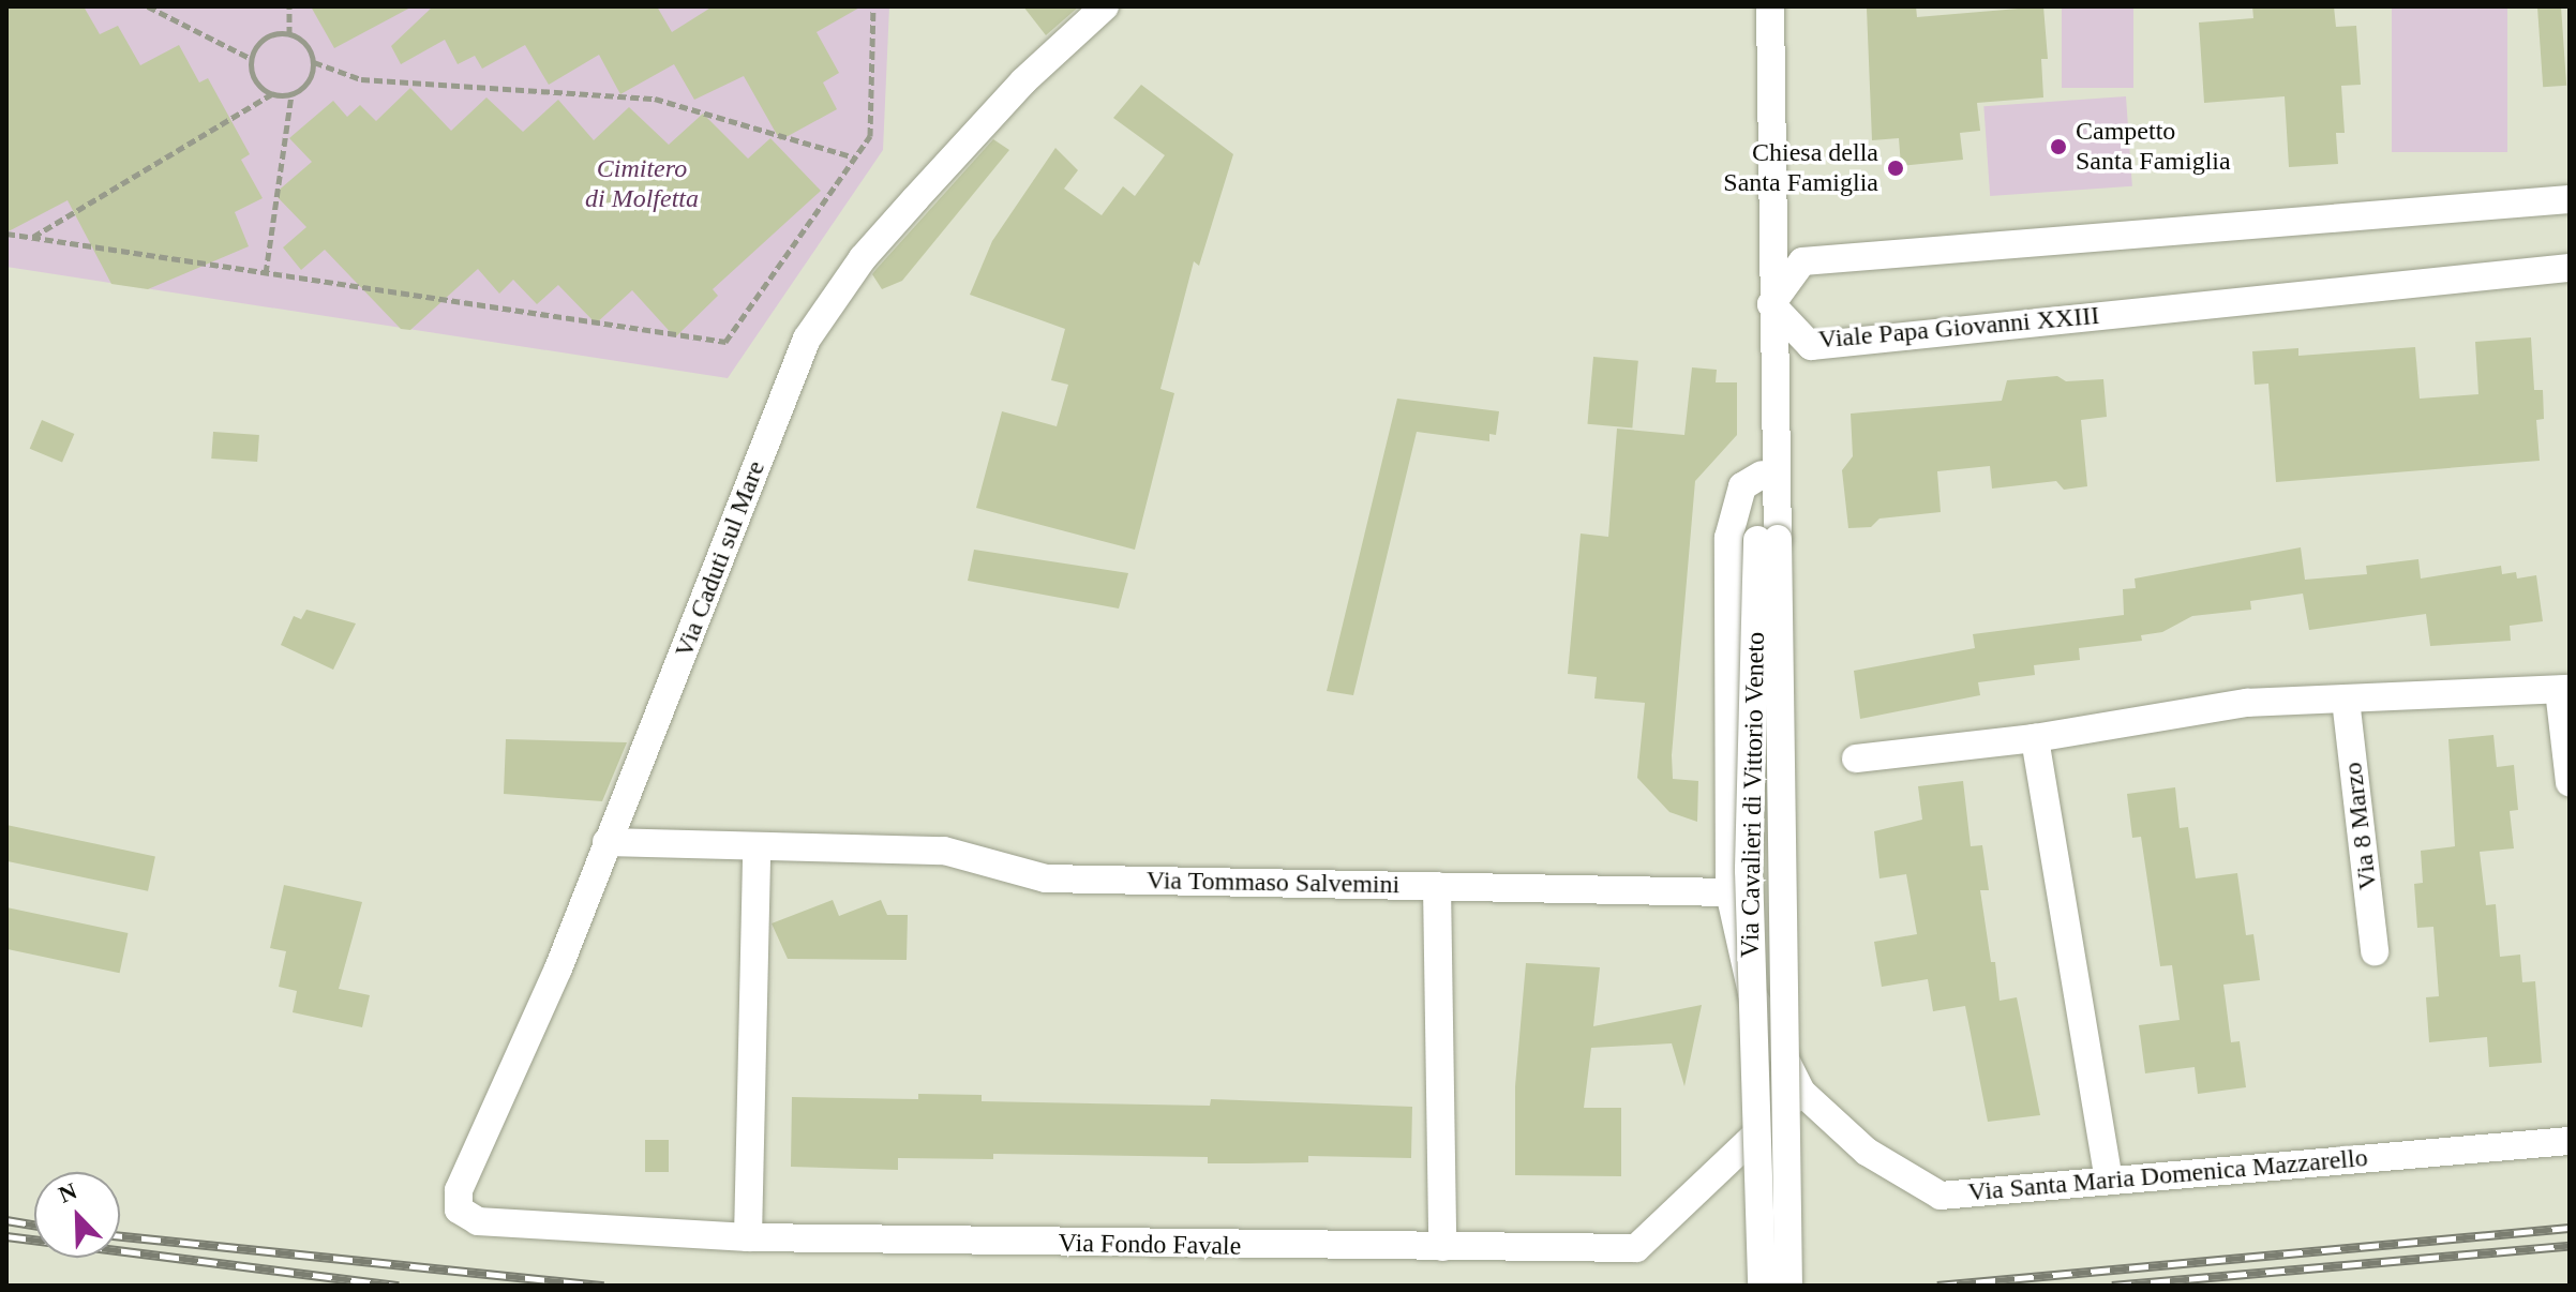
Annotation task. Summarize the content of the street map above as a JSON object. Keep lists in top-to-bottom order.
{
  "streets": {
    "street": [
      "Viale Papa Giovanni XXIII",
      "Via Caduti sul Mare",
      "Via Cavalieri di Vittorio Veneto",
      "Via 8 Marzo",
      "Via Tommaso Salvemini",
      "Via Santa Maria Domenica Mazzarello",
      "Via Fondo Favale"
    ]
  },
  "crossings": [
    ["Viale Papa Giovanni XXIII", "Via Cavalieri di Vittorio Veneto"],
    ["Via Caduti sul Mare", "Via Tommaso Salvemini"],
    ["Via Caduti sul Mare", "Via Fondo Favale"],
    ["Via Santa Maria Domenica Mazzarello", "Via Fondo Favale"]
  ],
  "parks": ["Cimitero di Molfetta"],
  "places": ["Campetto Santa Famiglia", "Chiesa della Santa Famiglia"],
  "north": "top left"
}
